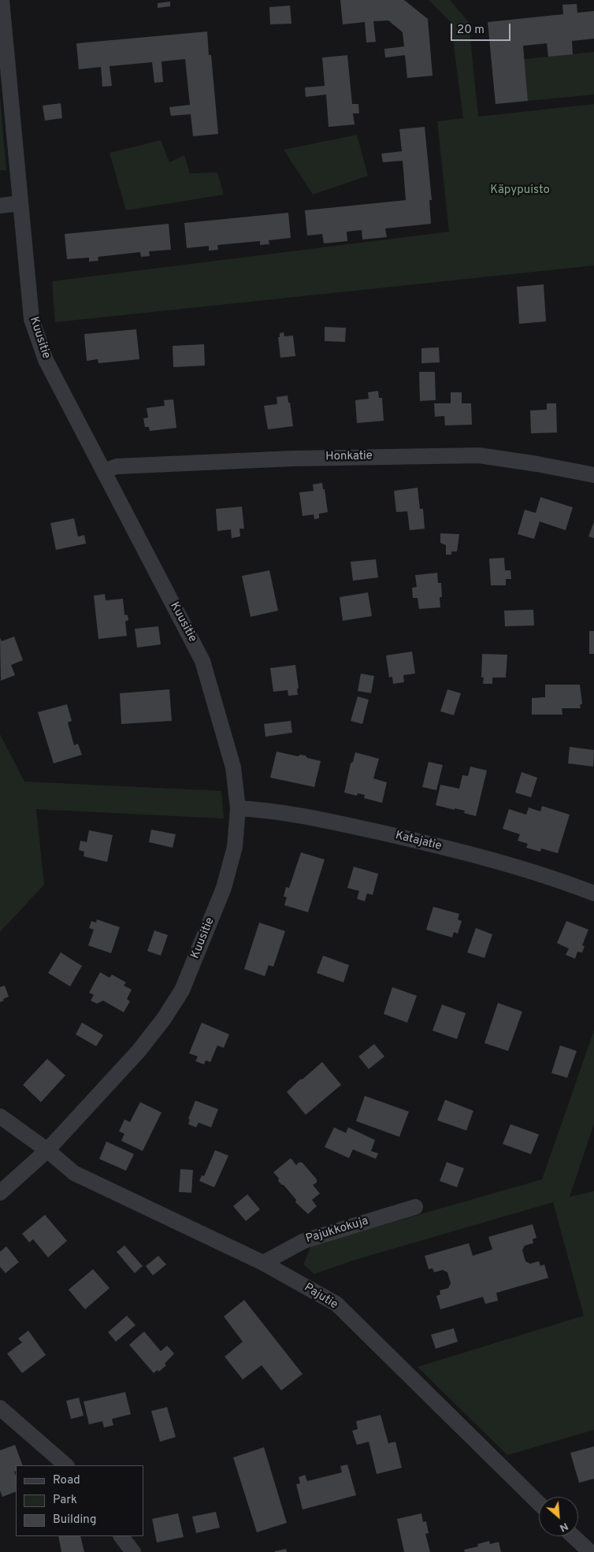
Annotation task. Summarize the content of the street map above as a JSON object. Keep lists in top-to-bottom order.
{
  "streets": {
    "street": [
      "Kuusitie",
      "Honkatie",
      "Katajatie",
      "Pajukkokuja",
      "Pajutie"
    ]
  },
  "crossings": [
    ["Kuusitie", "Honkatie"],
    ["Kuusitie", "Katajatie"],
    ["Kuusitie", "Pajutie"],
    ["Pajukkokuja", "Pajutie"]
  ],
  "parks": ["Käpypuisto"],
  "legend": ["Road", "Park", "Building"],
  "scale_bar": "20 m",
  "north": "bottom right"
}
